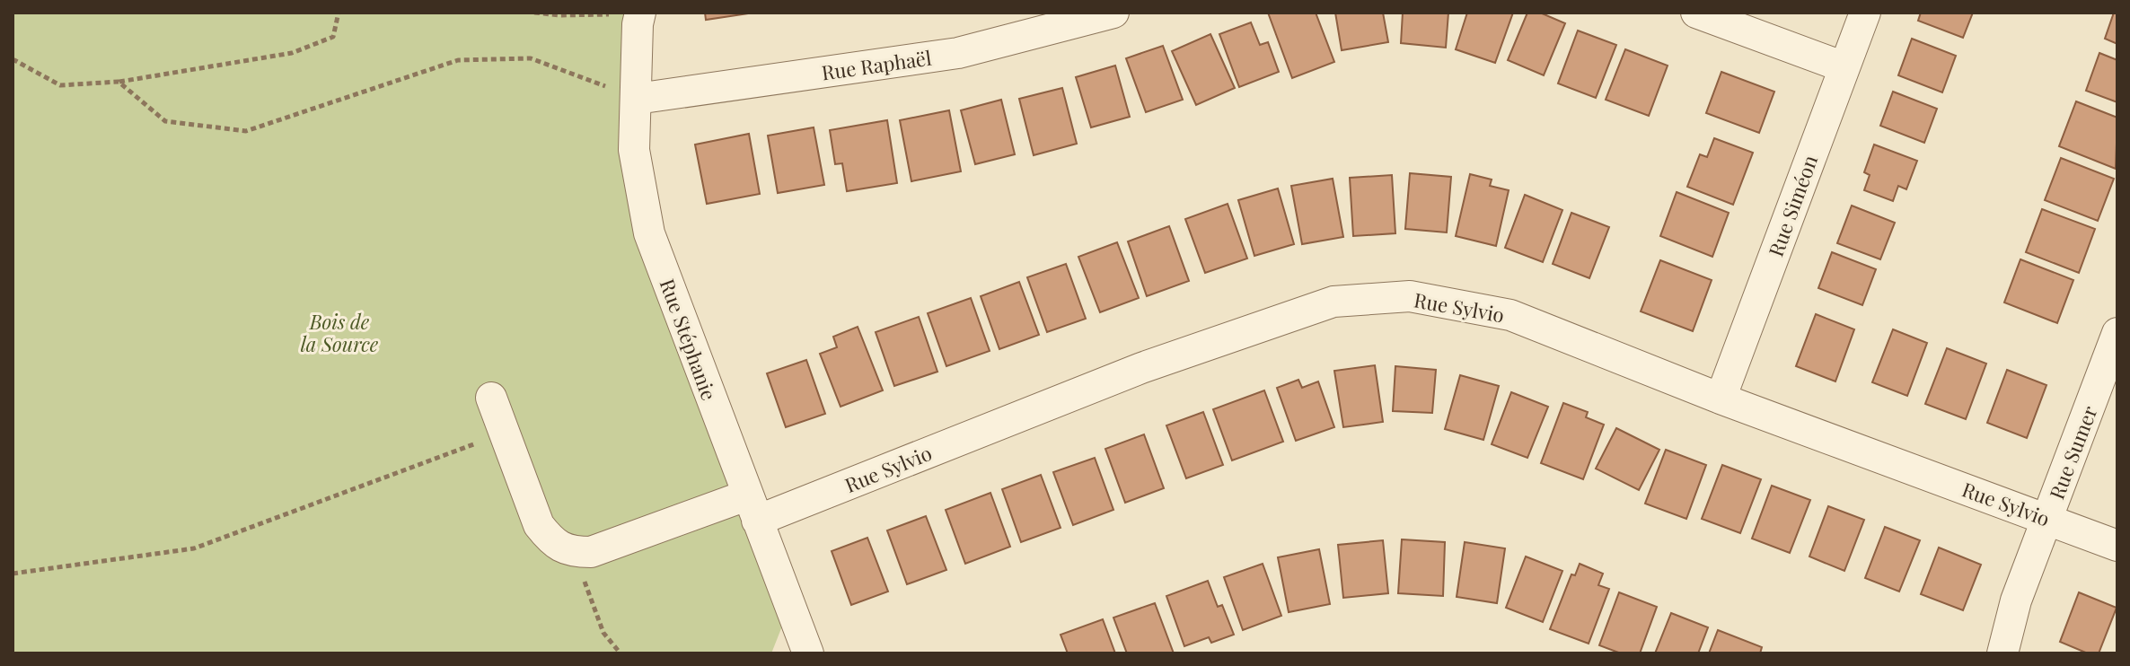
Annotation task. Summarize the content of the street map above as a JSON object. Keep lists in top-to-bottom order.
{
  "streets": {
    "street": [
      "Rue Raphaël",
      "Rue Siméon",
      "Rue Sylvio",
      "Rue Stéphanie",
      "Rue Sumer"
    ]
  },
  "crossings": [
    ["Rue Raphaël", "Rue Stéphanie"],
    ["Rue Siméon", "Rue Sylvio"],
    ["Rue Sylvio", "Rue Stéphanie"],
    ["Rue Sylvio", "Rue Sumer"]
  ],
  "parks": ["Bois de la Source"]
}
